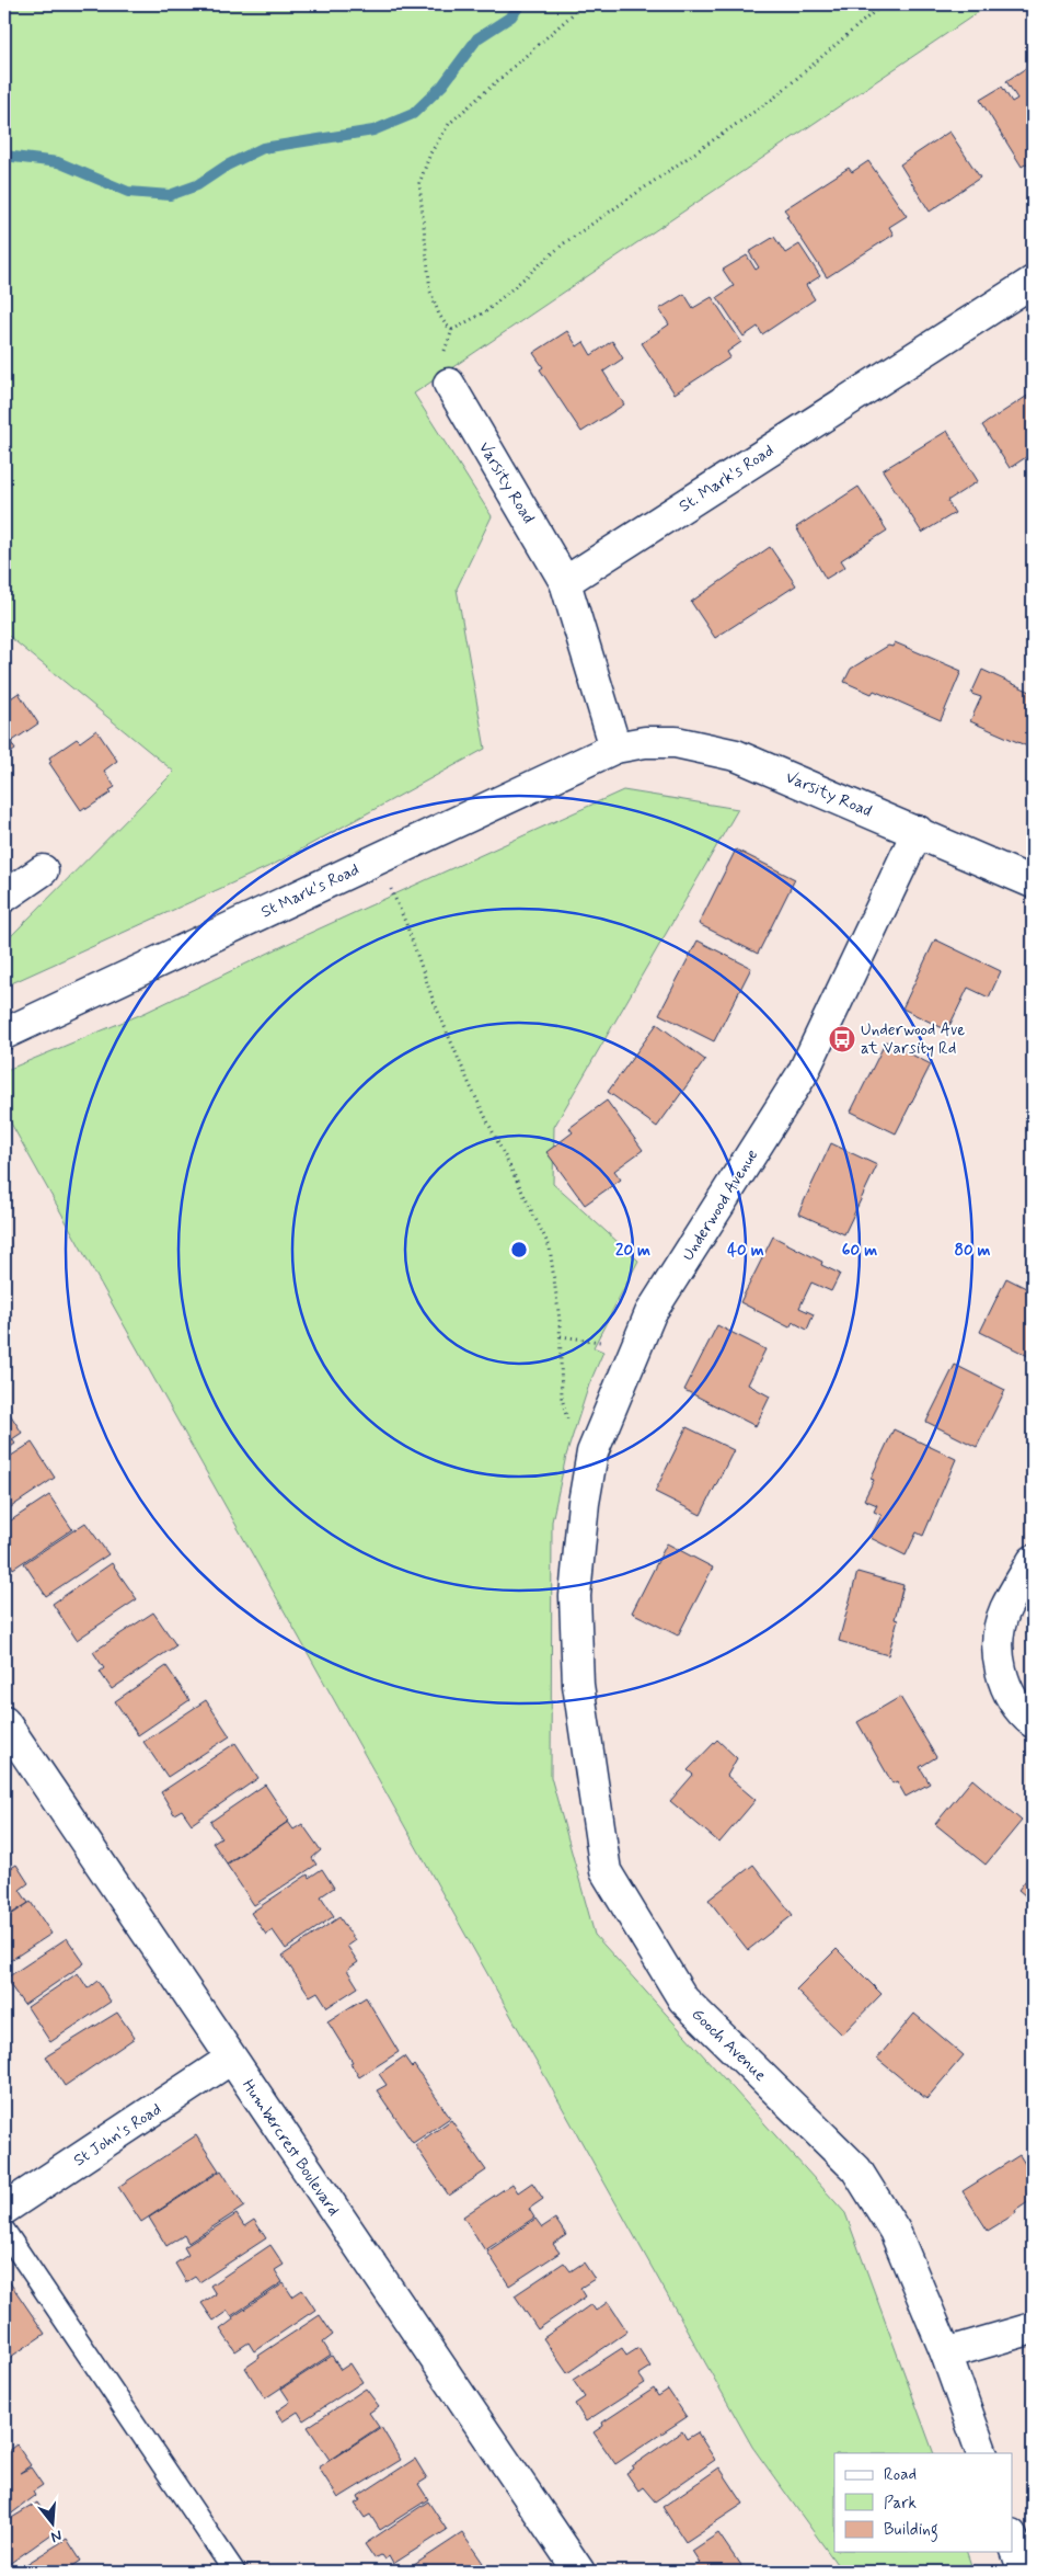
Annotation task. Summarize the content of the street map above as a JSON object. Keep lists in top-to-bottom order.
{
  "streets": {
    "street": [
      "St. Mark's Road",
      "Varsity Road",
      "St Mark's Road",
      "Underwood Avenue",
      "Gooch Avenue",
      "St John's Road",
      "Humbercrest Boulevard"
    ]
  },
  "crossings": [
    ["St. Mark's Road", "Varsity Road"],
    ["Varsity Road", "St Mark's Road"],
    ["Varsity Road", "Underwood Avenue"],
    ["Underwood Avenue", "Gooch Avenue"],
    ["St John's Road", "Humbercrest Boulevard"]
  ],
  "places": {
    "bus stop": ["Underwood Ave at Varsity Rd"]
  },
  "legend": ["Road", "Park", "Building"],
  "north": "bottom",
  "rings": [
    "20 m",
    "40 m",
    "60 m",
    "80 m"
  ]
}
